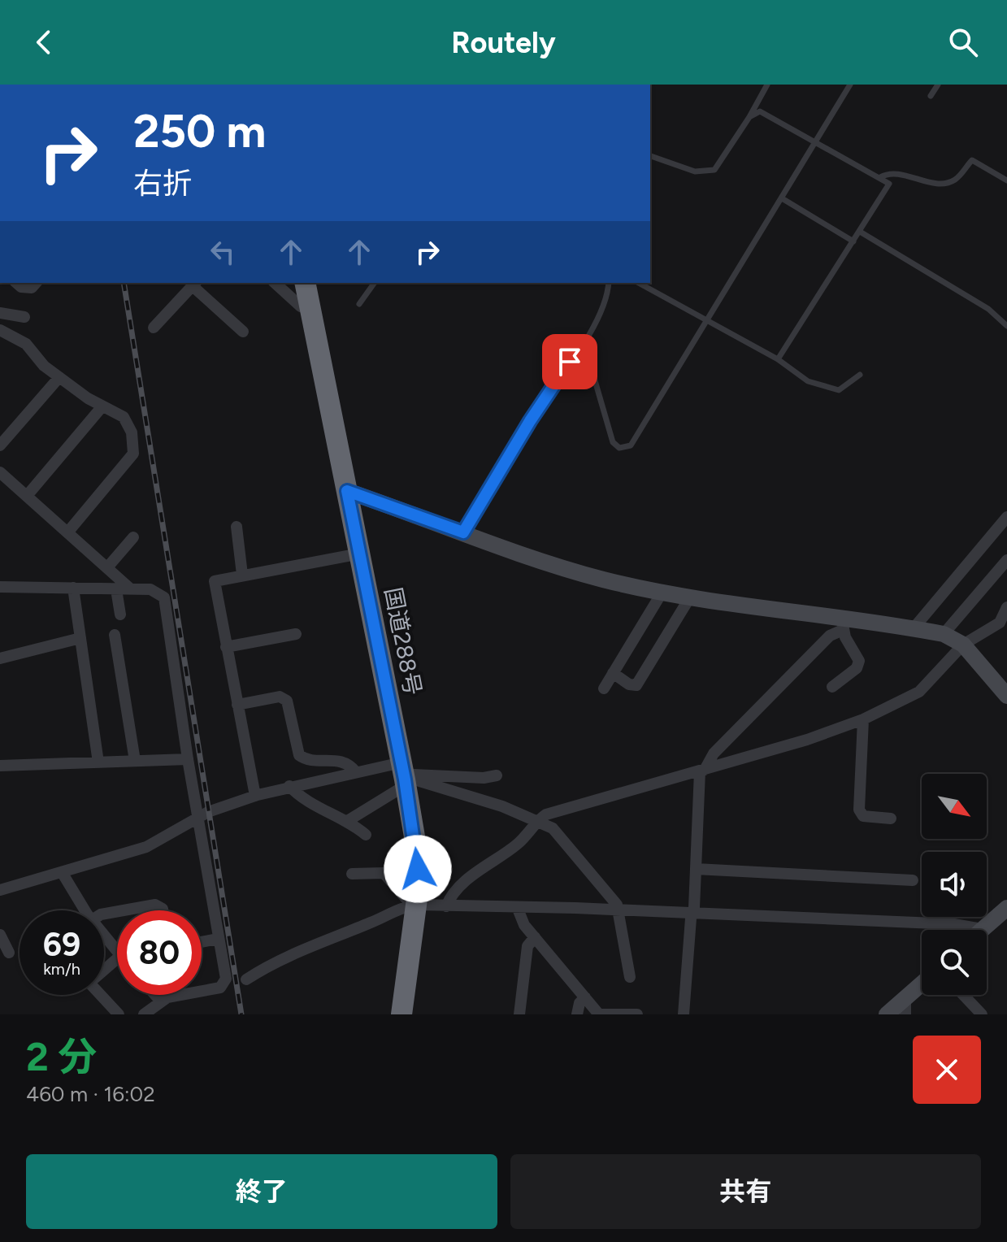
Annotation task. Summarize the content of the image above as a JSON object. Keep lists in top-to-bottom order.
{
  "streets": {
    "highway": ["国道288号"]
  },
  "north": "bottom right",
  "page": {
    "header": "Routely",
    "turn": ["250 m", "右折"],
    "speed": "69 km/h",
    "limit": "80",
    "heading": ["2 分", "460 m · 16:02"],
    "buttons": ["終了", "共有"]
  }
}
